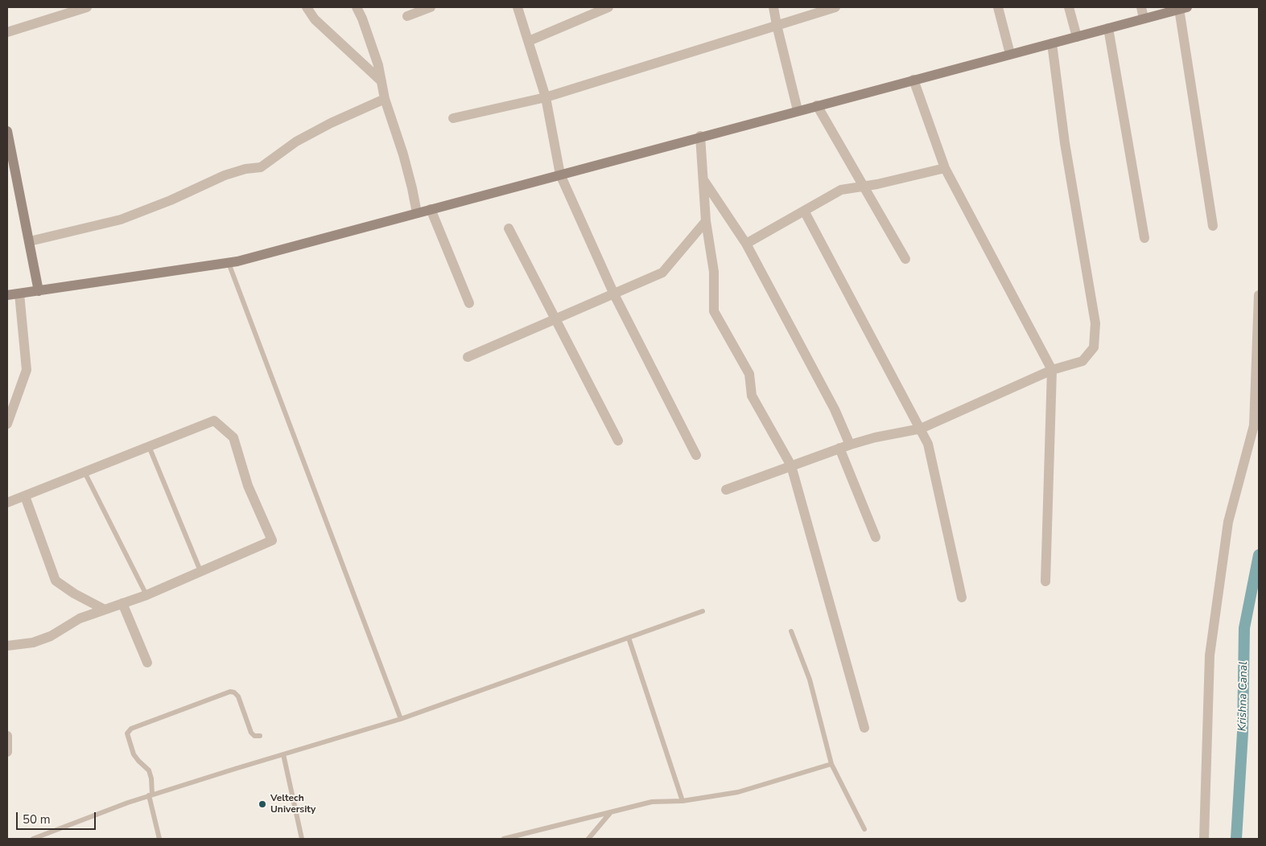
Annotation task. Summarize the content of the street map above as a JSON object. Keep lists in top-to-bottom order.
{
  "water": ["Krishna Canal"],
  "places": ["Veltech University"],
  "scale_bar": "50 m"
}
